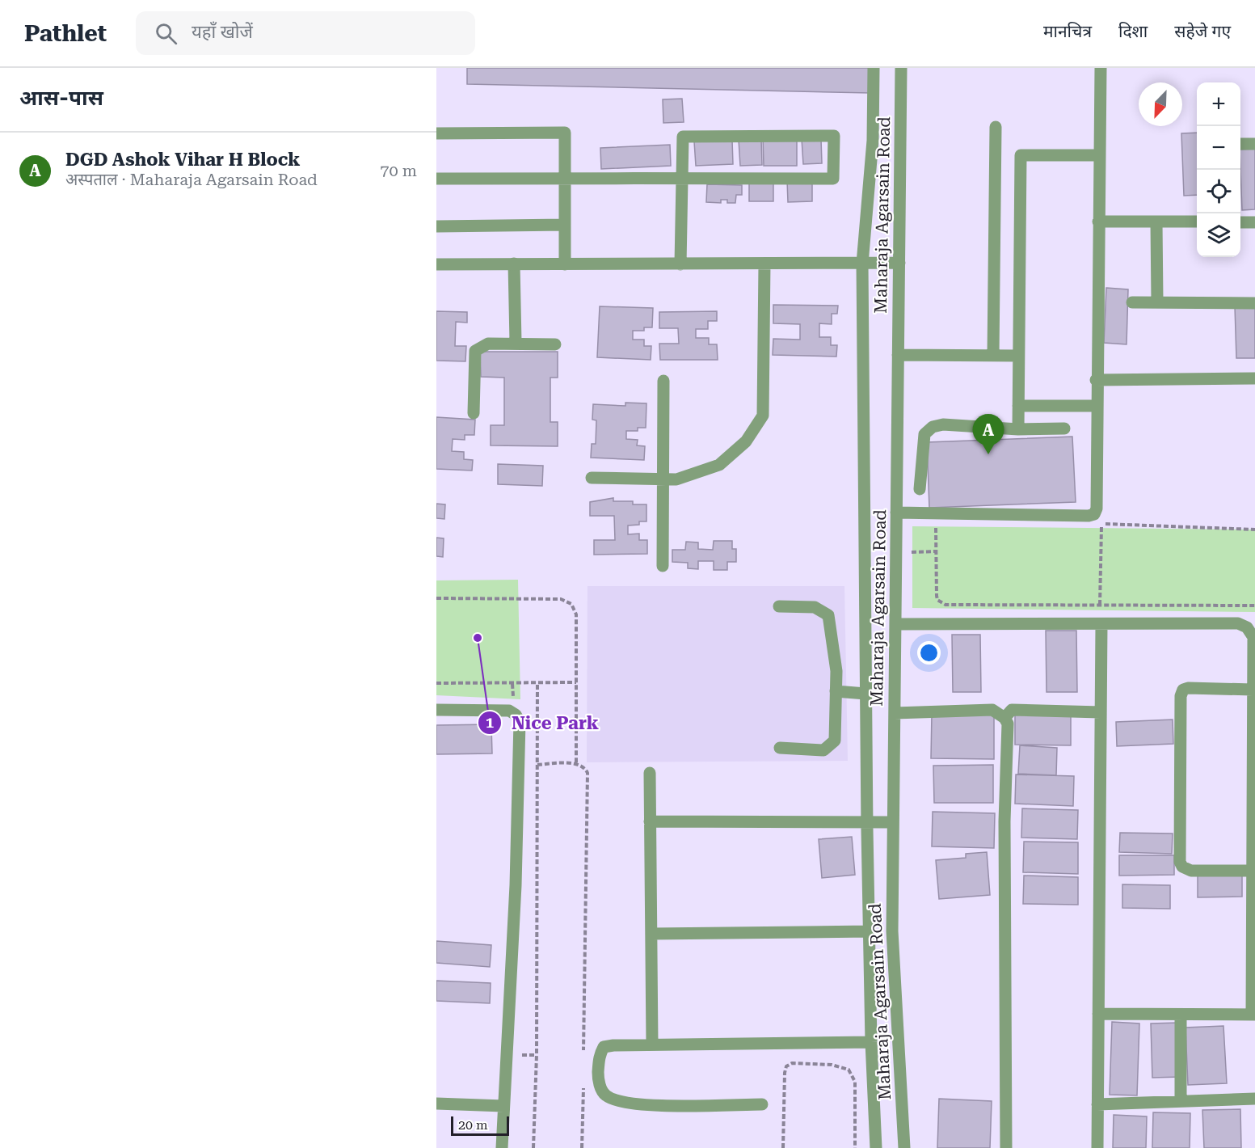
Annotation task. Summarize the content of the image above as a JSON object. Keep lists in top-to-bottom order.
{
  "streets": {
    "street": ["Maharaja Agarsain Road"]
  },
  "places": ["Nice Park"],
  "scale_bar": "20 m",
  "north": "bottom left",
  "page": {
    "header": "Pathlet",
    "search": "यहाँ खोजें",
    "nav": ["मानचित्र", "दिशा", "सहेजे गए"],
    "heading": "आस-पास",
    "map_buttons": ["+", "−"],
    "list": [
      {
        "mark": "A",
        "name": "DGD Ashok Vihar H Block",
        "note": "अस्पताल · Maharaja Agarsain Road",
        "value": "70 m"
      }
    ],
    "pins": "A",
    "scale": "20 m"
  }
}
